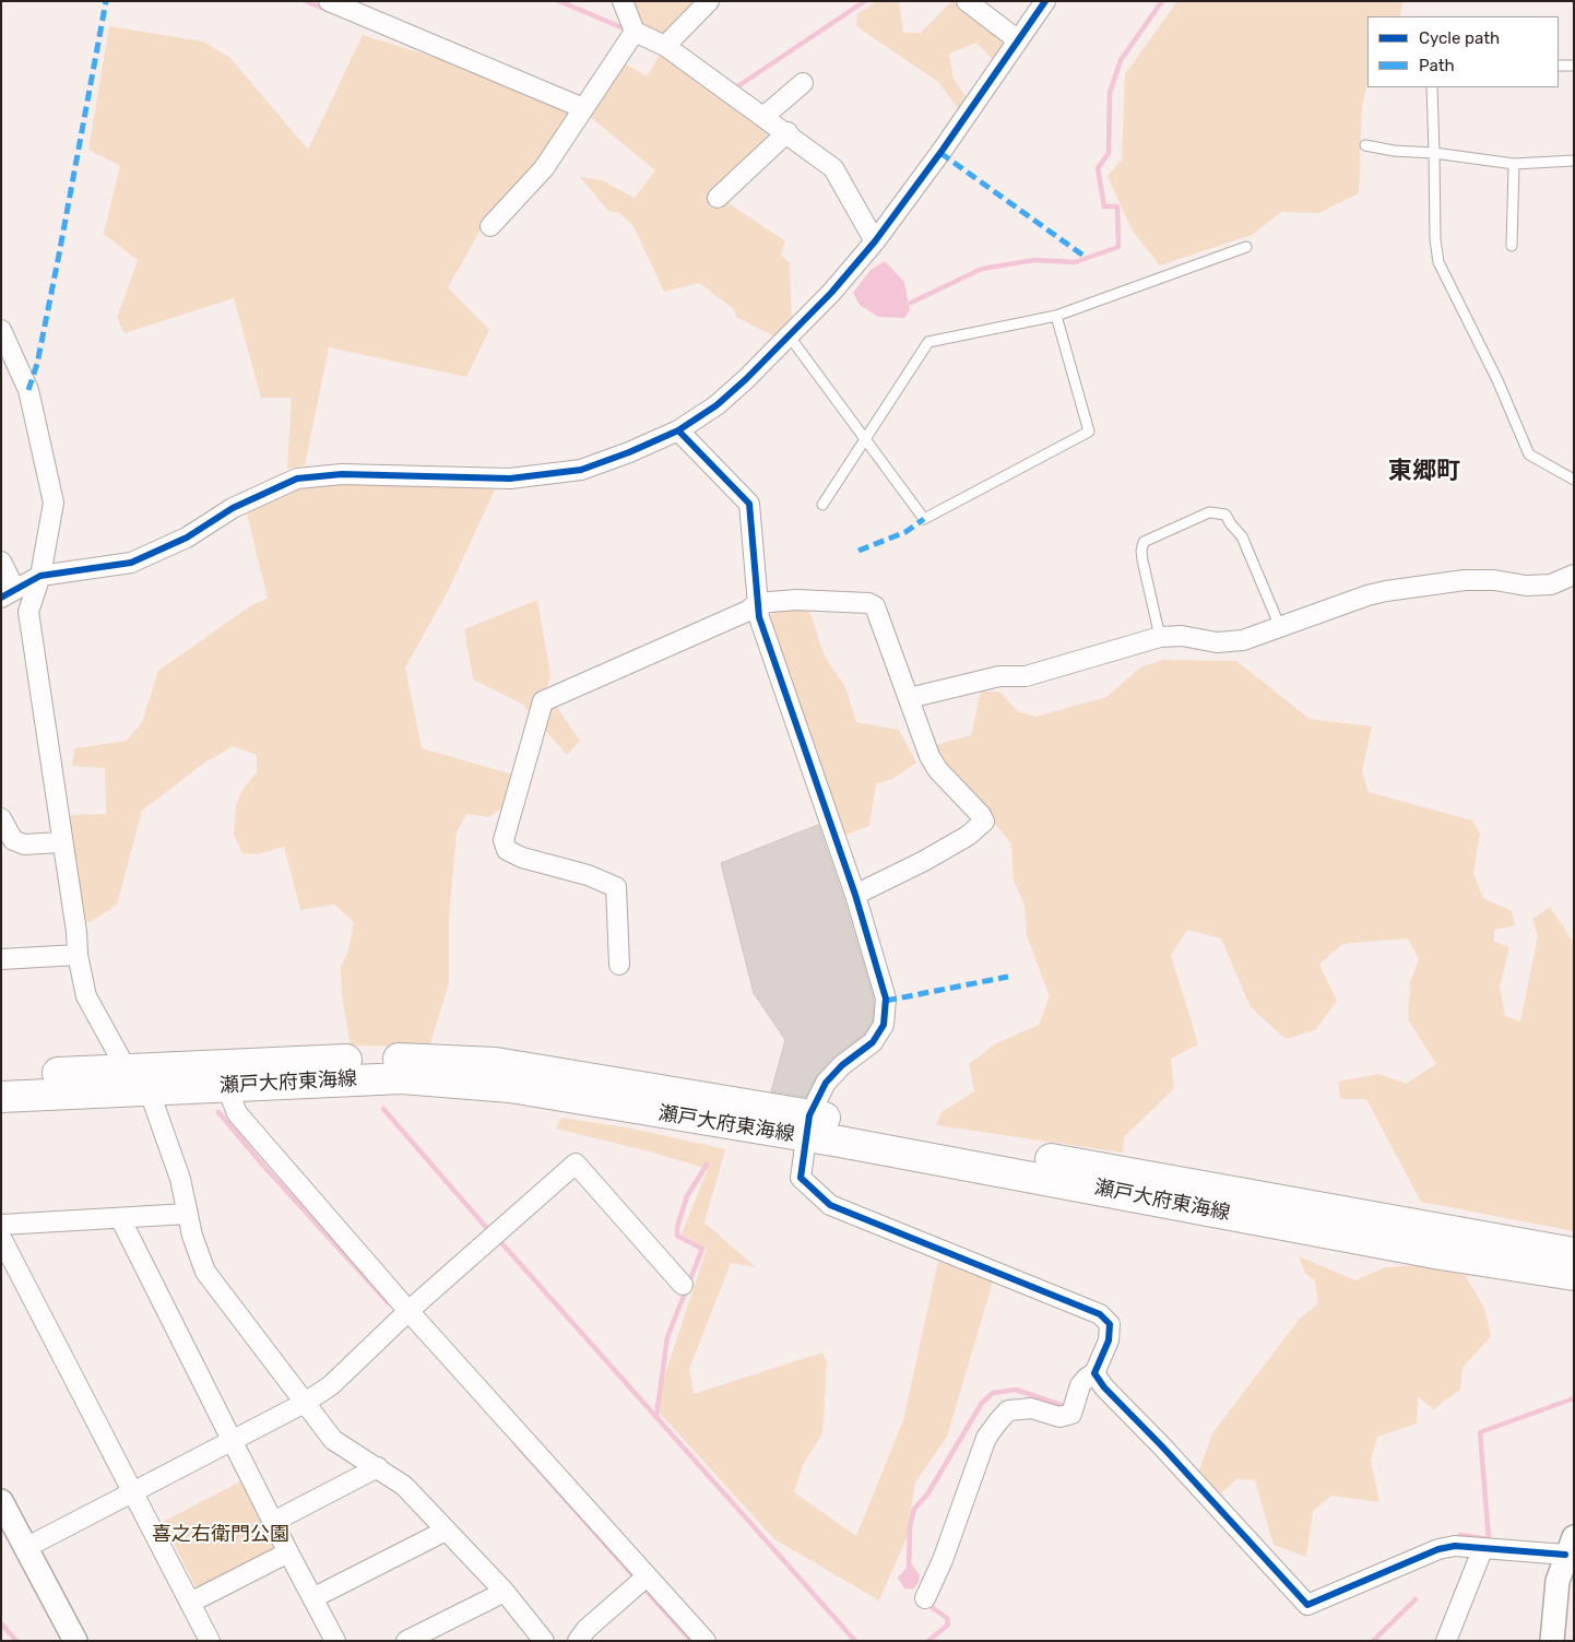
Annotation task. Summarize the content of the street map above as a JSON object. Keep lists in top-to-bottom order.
{
  "streets": {
    "main road": ["瀬戸大府東海線"]
  },
  "districts": ["東郷町"],
  "parks": ["喜之右衛門公園"],
  "legend": ["Cycle path", "Path"]
}
